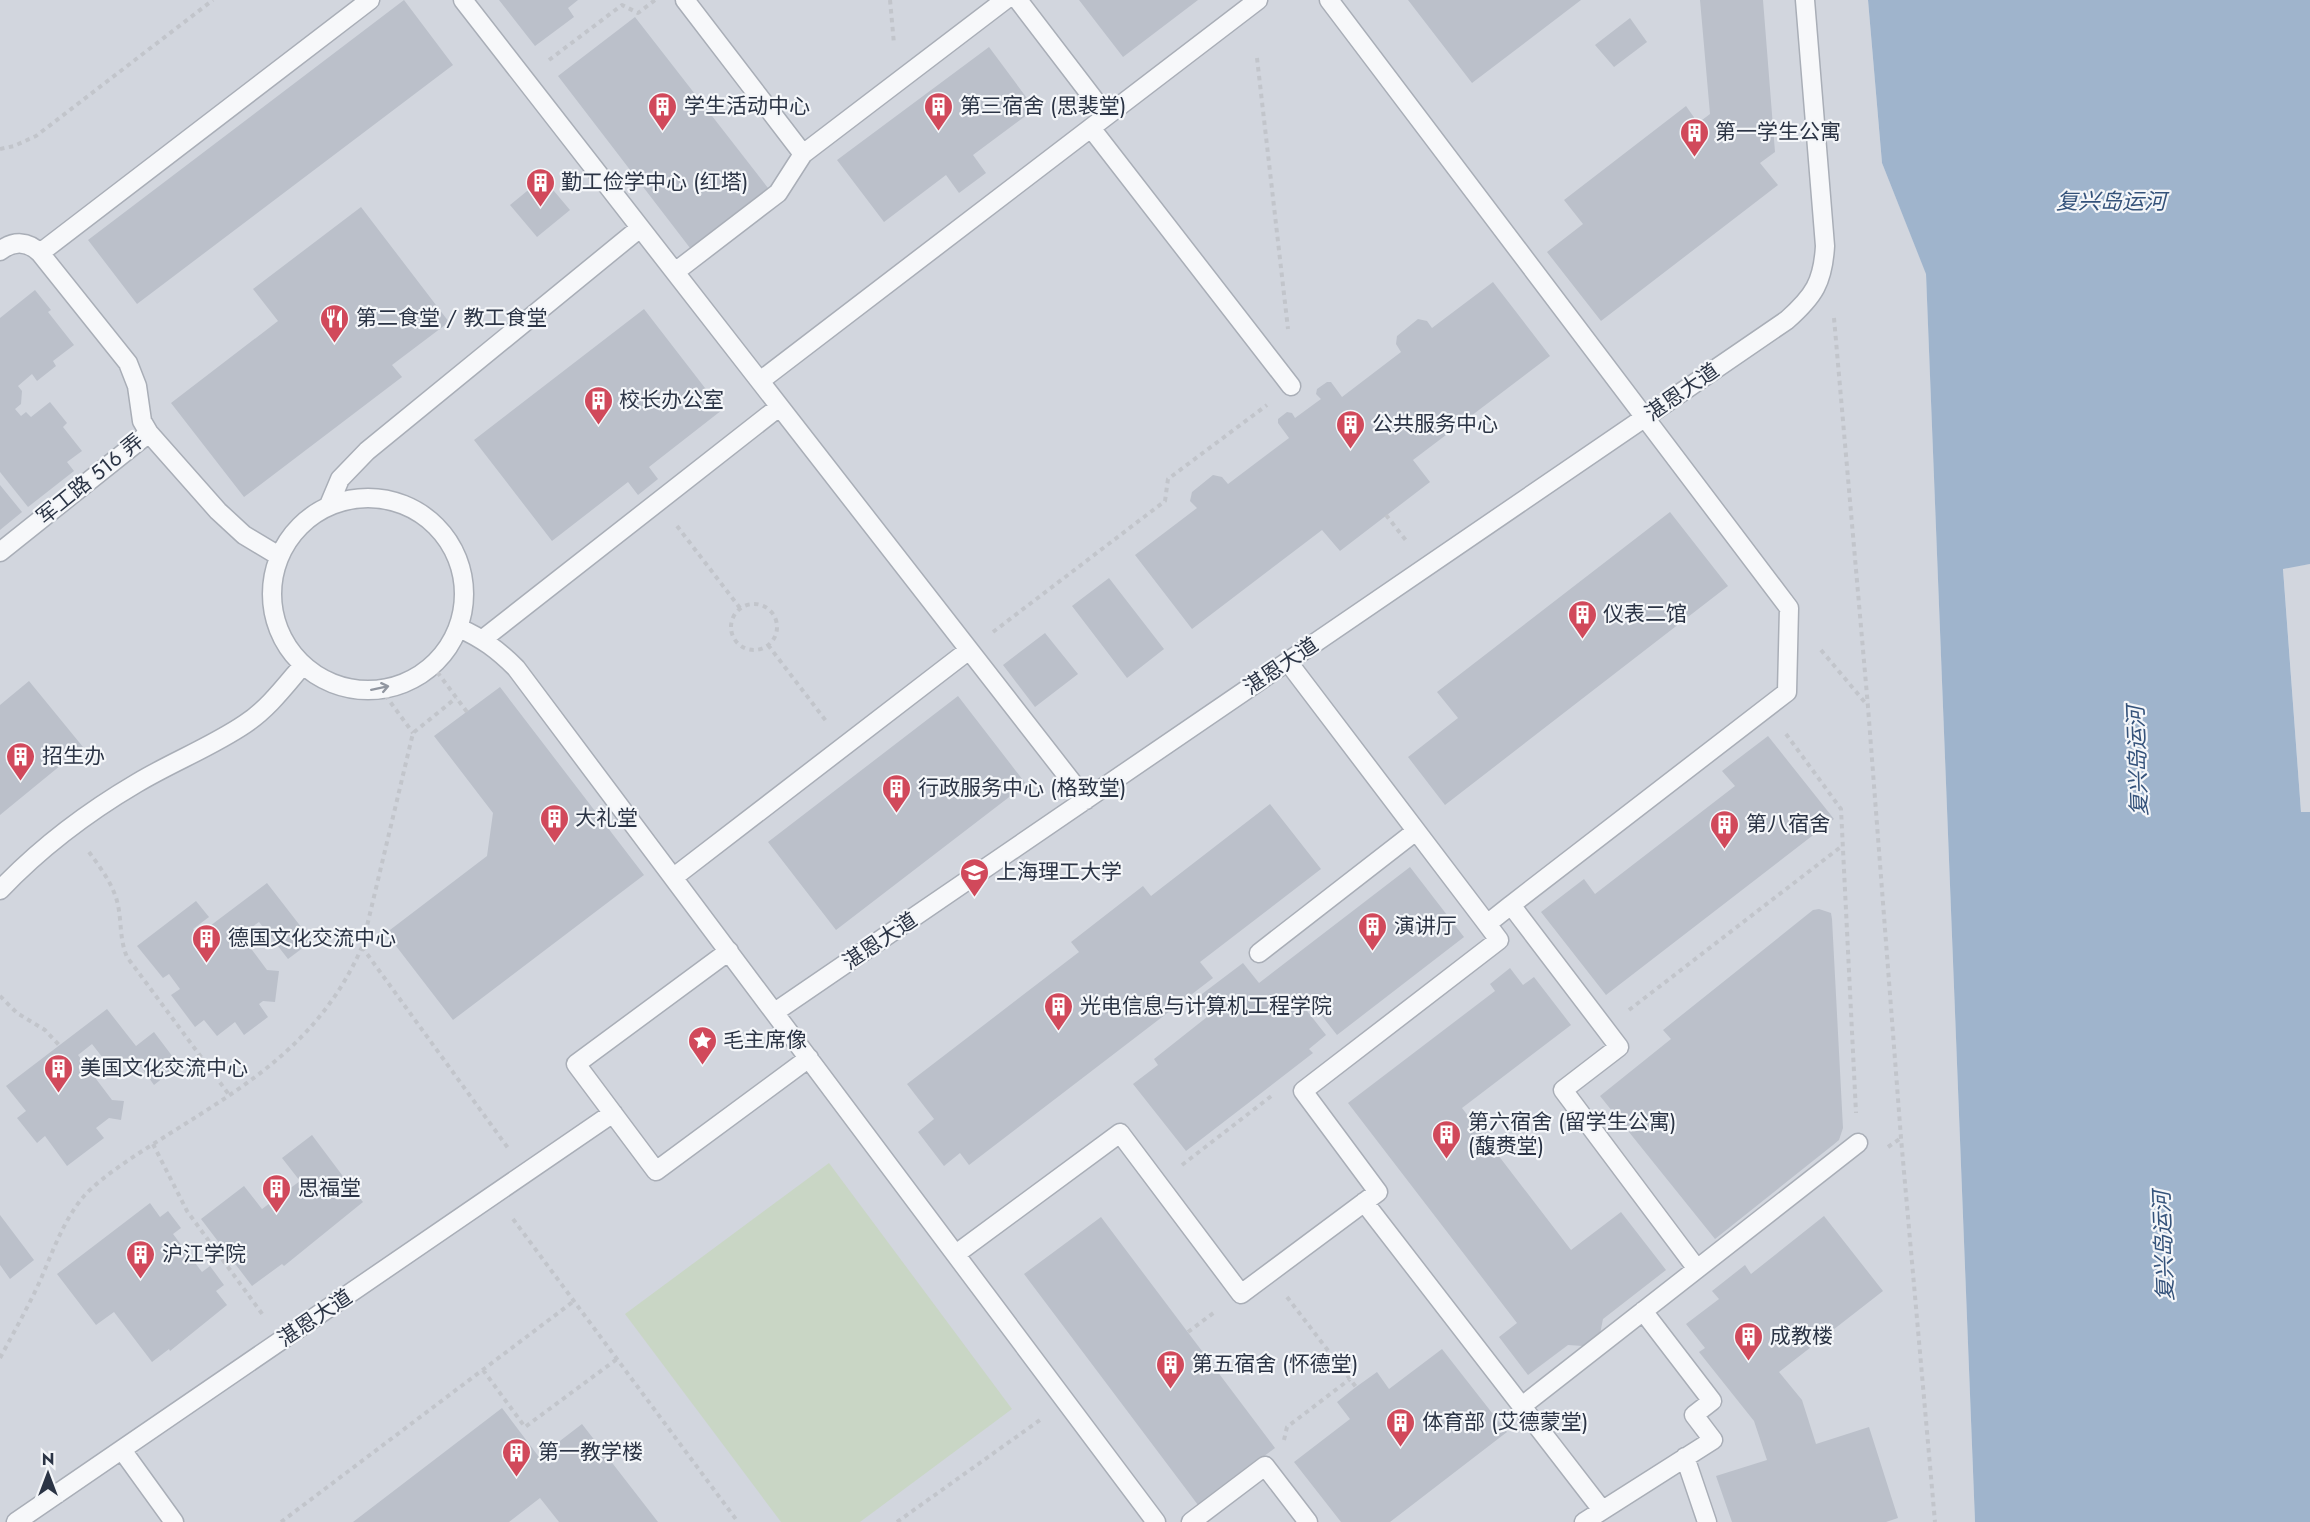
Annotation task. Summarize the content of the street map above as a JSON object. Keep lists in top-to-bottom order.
{
  "streets": {
    "lane": ["湛恩大道", "军工路 516 弄"]
  },
  "water": ["复兴岛运河"],
  "places": {
    "building": [
      "学生活动中心",
      "第三宿舍 (思裴堂)",
      "第一学生公寓",
      "勤工俭学中心 (红塔)",
      "校长办公室",
      "公共服务中心",
      "仪表二馆",
      "招生办",
      "行政服务中心 (格致堂)",
      "大礼堂",
      "第八宿舍",
      "演讲厅",
      "德国文化交流中心",
      "光电信息与计算机工程学院",
      "美国文化交流中心",
      "第六宿舍 (留学生公寓) (馥赉堂)",
      "思福堂",
      "沪江学院",
      "成教楼",
      "第五宿舍 (怀德堂)",
      "体育部 (艾德蒙堂)",
      "第一教学楼"
    ],
    "restaurant": ["第二食堂 / 教工食堂"],
    "school or university": ["上海理工大学"],
    "place": ["毛主席像"]
  },
  "north": "top"
}
